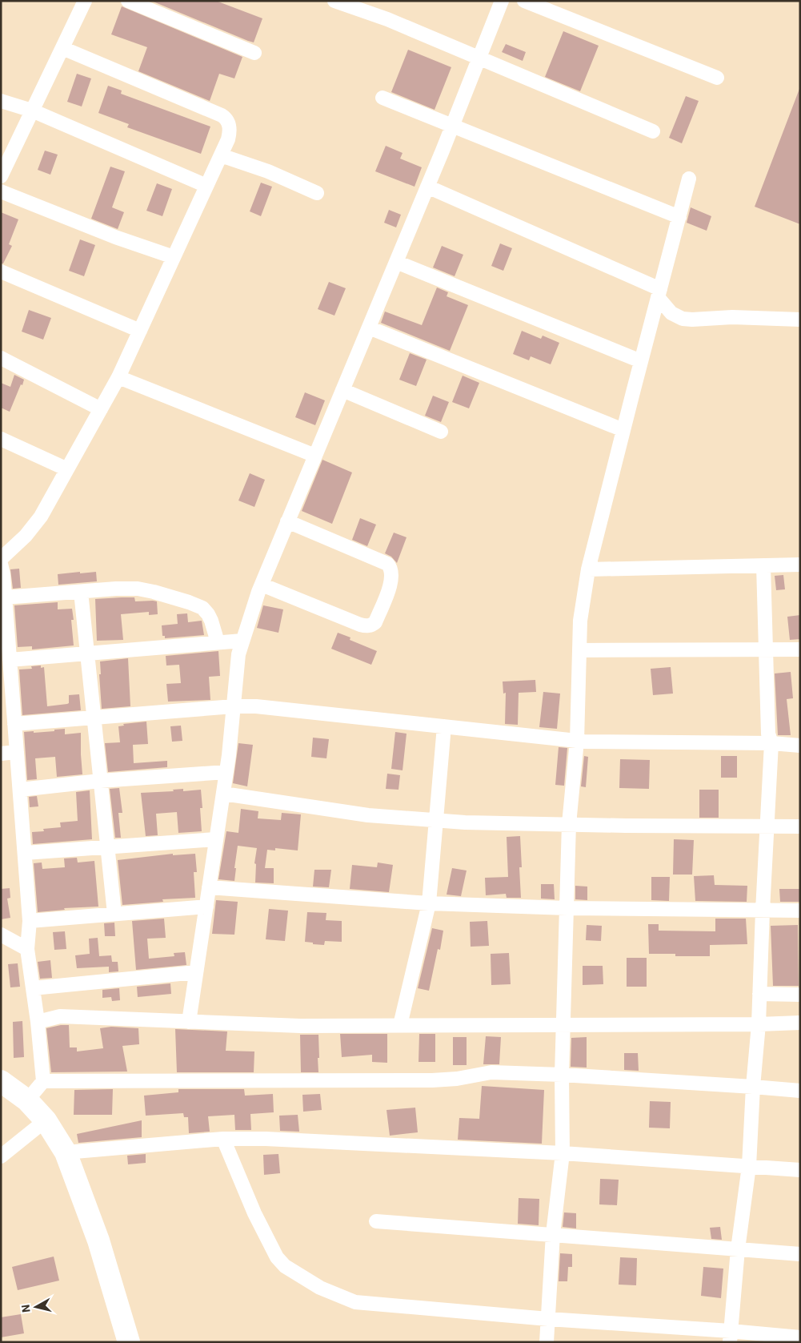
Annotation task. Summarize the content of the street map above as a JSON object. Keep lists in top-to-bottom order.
{
  "north": "left"
}
